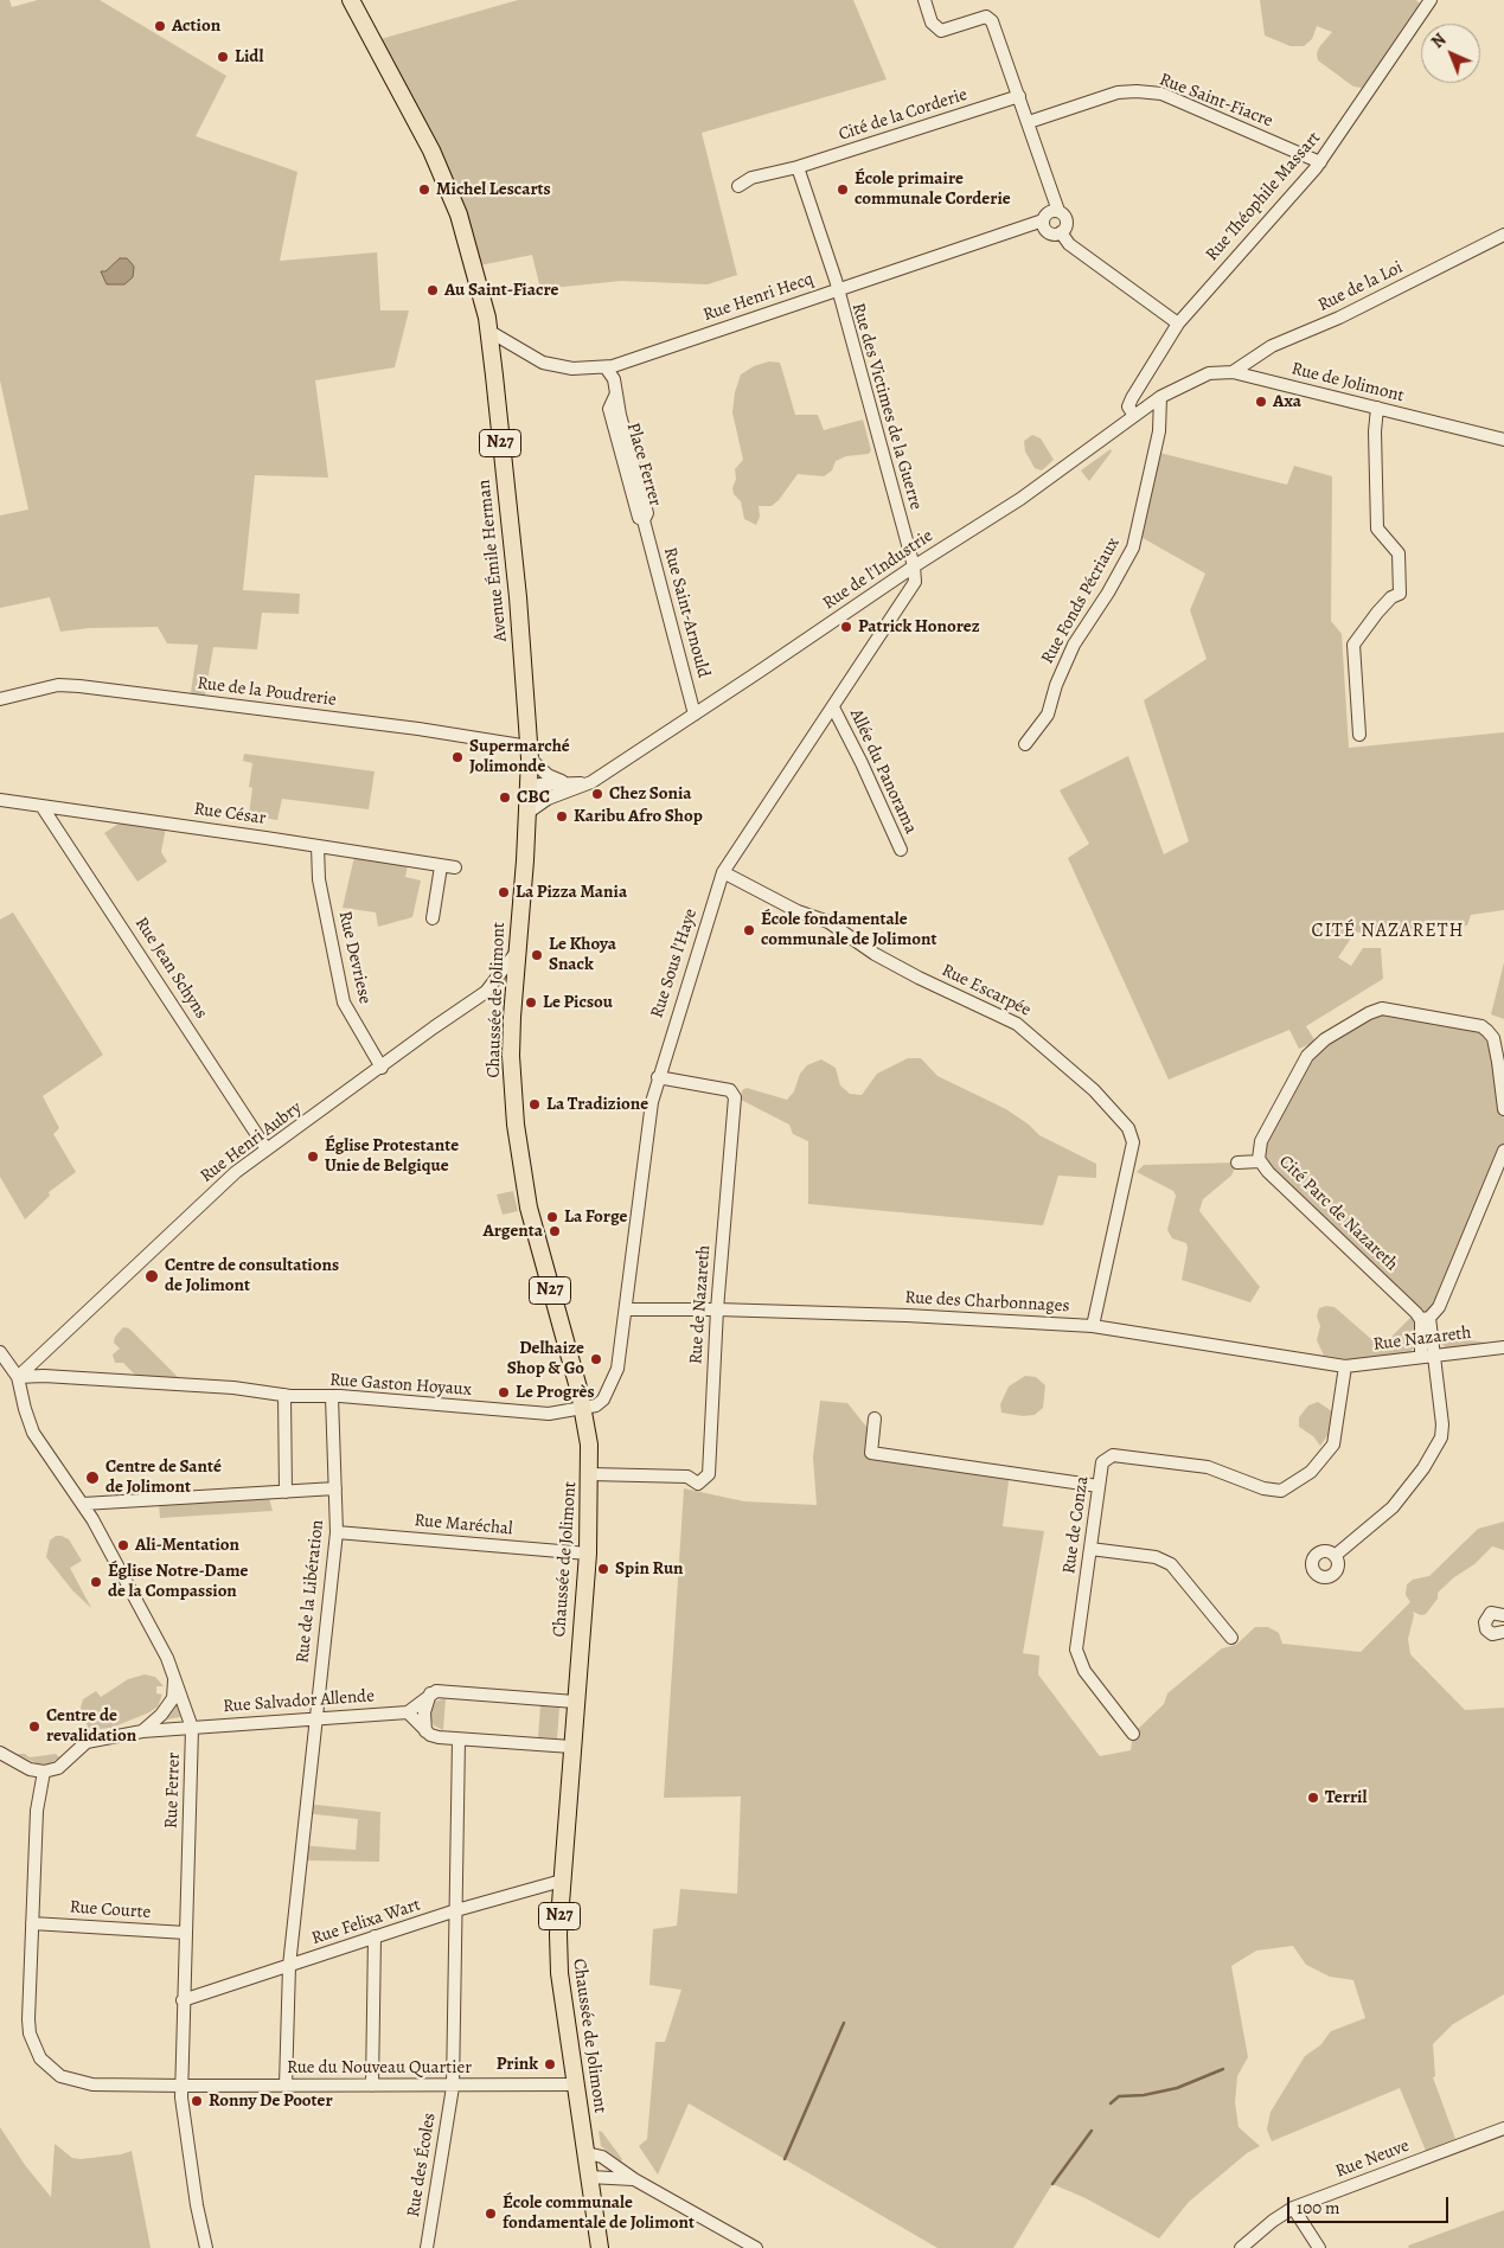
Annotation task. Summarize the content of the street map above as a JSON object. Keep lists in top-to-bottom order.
{
  "streets": {
    "main road": ["N27", "Avenue Émile Herman", "Chaussée de Jolimont"],
    "street": [
      "Rue Saint-Fiacre",
      "Cité de la Corderie",
      "Rue Théophile Massart",
      "Rue de la Loi",
      "Rue Henri Hecq",
      "Rue de Jolimont",
      "Rue des Victimes de la Guerre",
      "Place Ferrer",
      "Rue de l'Industrie",
      "Rue Fonds Pécriaux",
      "Rue Saint-Arnould",
      "Rue de la Poudrerie",
      "Allée du Panorama",
      "Rue César",
      "Rue Devriese",
      "Rue Sous l'Haye",
      "Rue Jean Schyns",
      "Rue Escarpée",
      "Rue Henri Aubry",
      "Cité Parc de Nazareth",
      "Rue des Charbonnages",
      "Rue de Nazareth",
      "Rue Nazareth",
      "Rue Gaston Hoyaux",
      "Rue Maréchal",
      "Rue de Conza",
      "Rue de la Libération",
      "Rue Salvador Allende",
      "Rue Ferrer",
      "Rue Courte",
      "Rue Felixa Wart",
      "Rue du Nouveau Quartier",
      "Rue Neuve",
      "Rue des Écoles"
    ]
  },
  "crossings": [
    ["Rue Saint-Fiacre", "Rue Théophile Massart"],
    ["Rue Théophile Massart", "Rue de l'Industrie"],
    ["Rue de la Loi", "Rue de Jolimont"],
    ["Rue Henri Hecq", "Rue des Victimes de la Guerre"],
    ["Rue Henri Hecq", "Avenue Émile Herman"],
    ["Rue de Jolimont", "Rue de l'Industrie"],
    ["Rue des Victimes de la Guerre", "Rue de l'Industrie"],
    ["Rue des Victimes de la Guerre", "Rue Sous l'Haye"],
    ["N27", "Avenue Émile Herman"],
    ["N27", "Rue de l'Industrie"],
    ["N27", "Chaussée de Jolimont"],
    ["Place Ferrer", "Rue Saint-Arnould"],
    ["Avenue Émile Herman", "Rue de l'Industrie"],
    ["Avenue Émile Herman", "Rue de la Poudrerie"],
    ["Rue de l'Industrie", "Rue Fonds Pécriaux"],
    ["Rue de l'Industrie", "Rue Saint-Arnould"],
    ["Rue de l'Industrie", "Rue de la Poudrerie"],
    ["Rue de l'Industrie", "Rue Sous l'Haye"],
    ["Rue de l'Industrie", "Chaussée de Jolimont"],
    ["Allée du Panorama", "Rue Sous l'Haye"],
    ["Rue César", "Rue Devriese"],
    ["Rue César", "Rue Jean Schyns"],
    ["Rue Devriese", "Rue Henri Aubry"],
    ["Rue Sous l'Haye", "Rue Escarpée"],
    ["Rue Sous l'Haye", "Chaussée de Jolimont"],
    ["Rue Sous l'Haye", "Rue des Charbonnages"],
    ["Rue Sous l'Haye", "Rue de Nazareth"],
    ["Rue Sous l'Haye", "Rue Gaston Hoyaux"],
    ["Rue Jean Schyns", "Rue Henri Aubry"],
    ["Rue Escarpée", "Rue des Charbonnages"],
    ["Chaussée de Jolimont", "Rue Henri Aubry"],
    ["Chaussée de Jolimont", "Rue de Nazareth"],
    ["Chaussée de Jolimont", "Rue Gaston Hoyaux"],
    ["Chaussée de Jolimont", "Rue Maréchal"],
    ["Chaussée de Jolimont", "Rue Felixa Wart"],
    ["Chaussée de Jolimont", "Rue du Nouveau Quartier"],
    ["Rue Henri Aubry", "Rue Gaston Hoyaux"],
    ["Rue Henri Aubry", "Rue Ferrer"],
    ["Rue des Charbonnages", "Rue de Nazareth"],
    ["Rue des Charbonnages", "Rue Nazareth"],
    ["Rue des Charbonnages", "Rue de Conza"],
    ["Rue Nazareth", "Rue de Conza"],
    ["Rue Gaston Hoyaux", "Rue de la Libération"],
    ["Rue Gaston Hoyaux", "Rue Ferrer"],
    ["Rue Maréchal", "Rue de la Libération"],
    ["Rue de la Libération", "Rue Salvador Allende"],
    ["Rue de la Libération", "Rue Felixa Wart"],
    ["Rue de la Libération", "Rue du Nouveau Quartier"],
    ["Rue Salvador Allende", "Rue Ferrer"],
    ["Rue Salvador Allende", "Rue du Nouveau Quartier"],
    ["Rue Ferrer", "Rue Courte"],
    ["Rue Ferrer", "Rue Felixa Wart"],
    ["Rue Ferrer", "Rue du Nouveau Quartier"],
    ["Rue Courte", "Rue du Nouveau Quartier"],
    ["Rue Felixa Wart", "Rue des Écoles"],
    ["Rue du Nouveau Quartier", "Rue des Écoles"]
  ],
  "districts": ["CITÉ NAZARETH"],
  "places": [
    "Action",
    "Lidl",
    "Michel Lescarts",
    "École primaire communale Corderie",
    "Au Saint-Fiacre",
    "Axa",
    "Patrick Honorez",
    "Supermarché Jolimonde",
    "Chez Sonia",
    "CBC",
    "Karibu Afro Shop",
    "La Pizza Mania",
    "École fondamentale communale de Jolimont",
    "Le Khoya Snack",
    "Le Picsou",
    "La Tradizione",
    "Église Protestante Unie de Belgique",
    "La Forge",
    "Argenta",
    "Centre de consultations de Jolimont",
    "Delhaize Shop & Go",
    "Le Progrès",
    "Centre de Santé de Jolimont",
    "Ali-Mentation",
    "Spin Run",
    "Église Notre-Dame de la Compassion",
    "Centre de revalidation",
    "Terril",
    "Prink",
    "Ronny De Pooter",
    "École communale fondamentale de Jolimont"
  ],
  "scale_bar": "100 m",
  "north": "top left"
}
